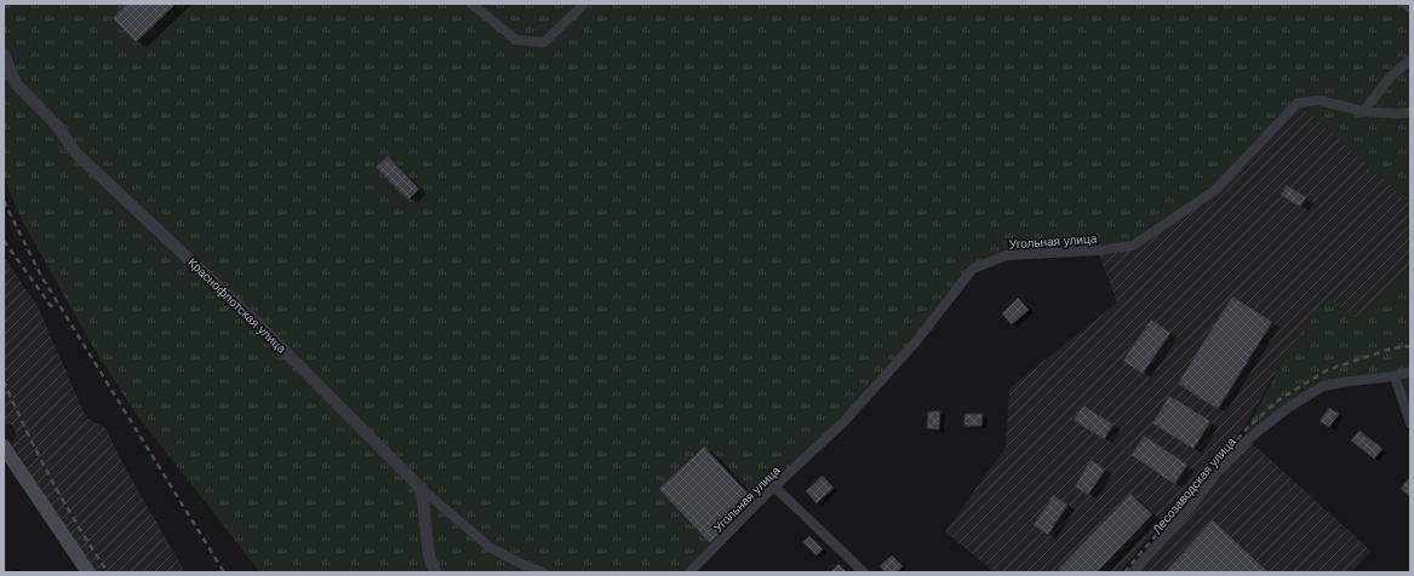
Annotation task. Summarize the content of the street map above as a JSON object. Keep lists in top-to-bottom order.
{
  "streets": {
    "street": ["Угольная улица", "Краснофлотская улица", "Лесозаводская улица"]
  }
}
